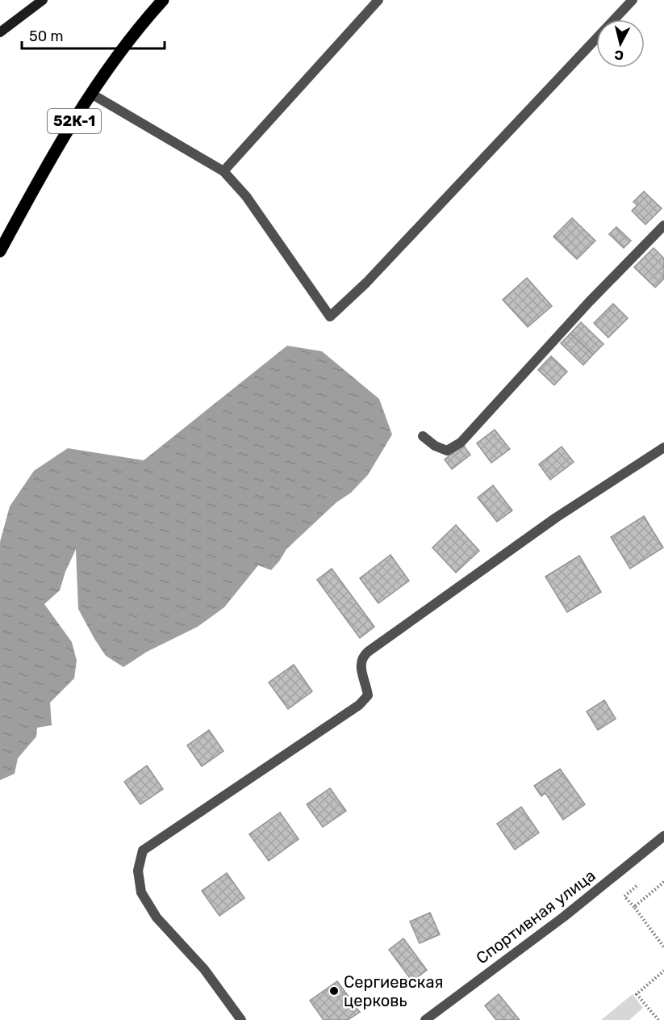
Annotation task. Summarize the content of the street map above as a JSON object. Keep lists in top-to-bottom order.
{
  "streets": {
    "main road": ["52К-1"],
    "street": ["Спортивная улица"]
  },
  "places": ["Сергиевская церковь"],
  "scale_bar": "50 m",
  "north": "bottom"
}
